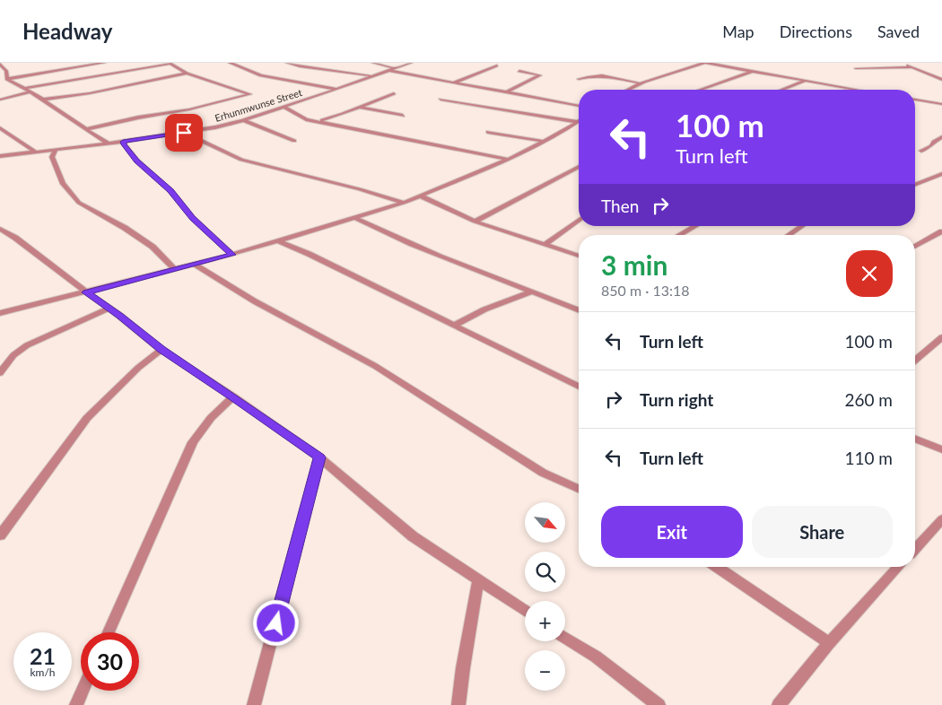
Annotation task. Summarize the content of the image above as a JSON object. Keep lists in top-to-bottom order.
{
  "streets": {
    "street": ["Erhunmwunse Street"]
  },
  "north": "bottom right",
  "page": {
    "header": "Headway",
    "nav": ["Map", "Directions", "Saved"],
    "turn": ["100 m", "Turn left"],
    "then": "Then",
    "heading": ["3 min", "850 m · 13:18"],
    "list": [
      {
        "name": "Turn left",
        "value": "100 m"
      },
      {
        "name": "Turn right",
        "value": "260 m"
      },
      {
        "name": "Turn left",
        "value": "110 m"
      }
    ],
    "buttons": ["Exit", "Share"],
    "map_buttons": ["+", "−"],
    "speed": "21 km/h",
    "limit": "30"
  }
}
